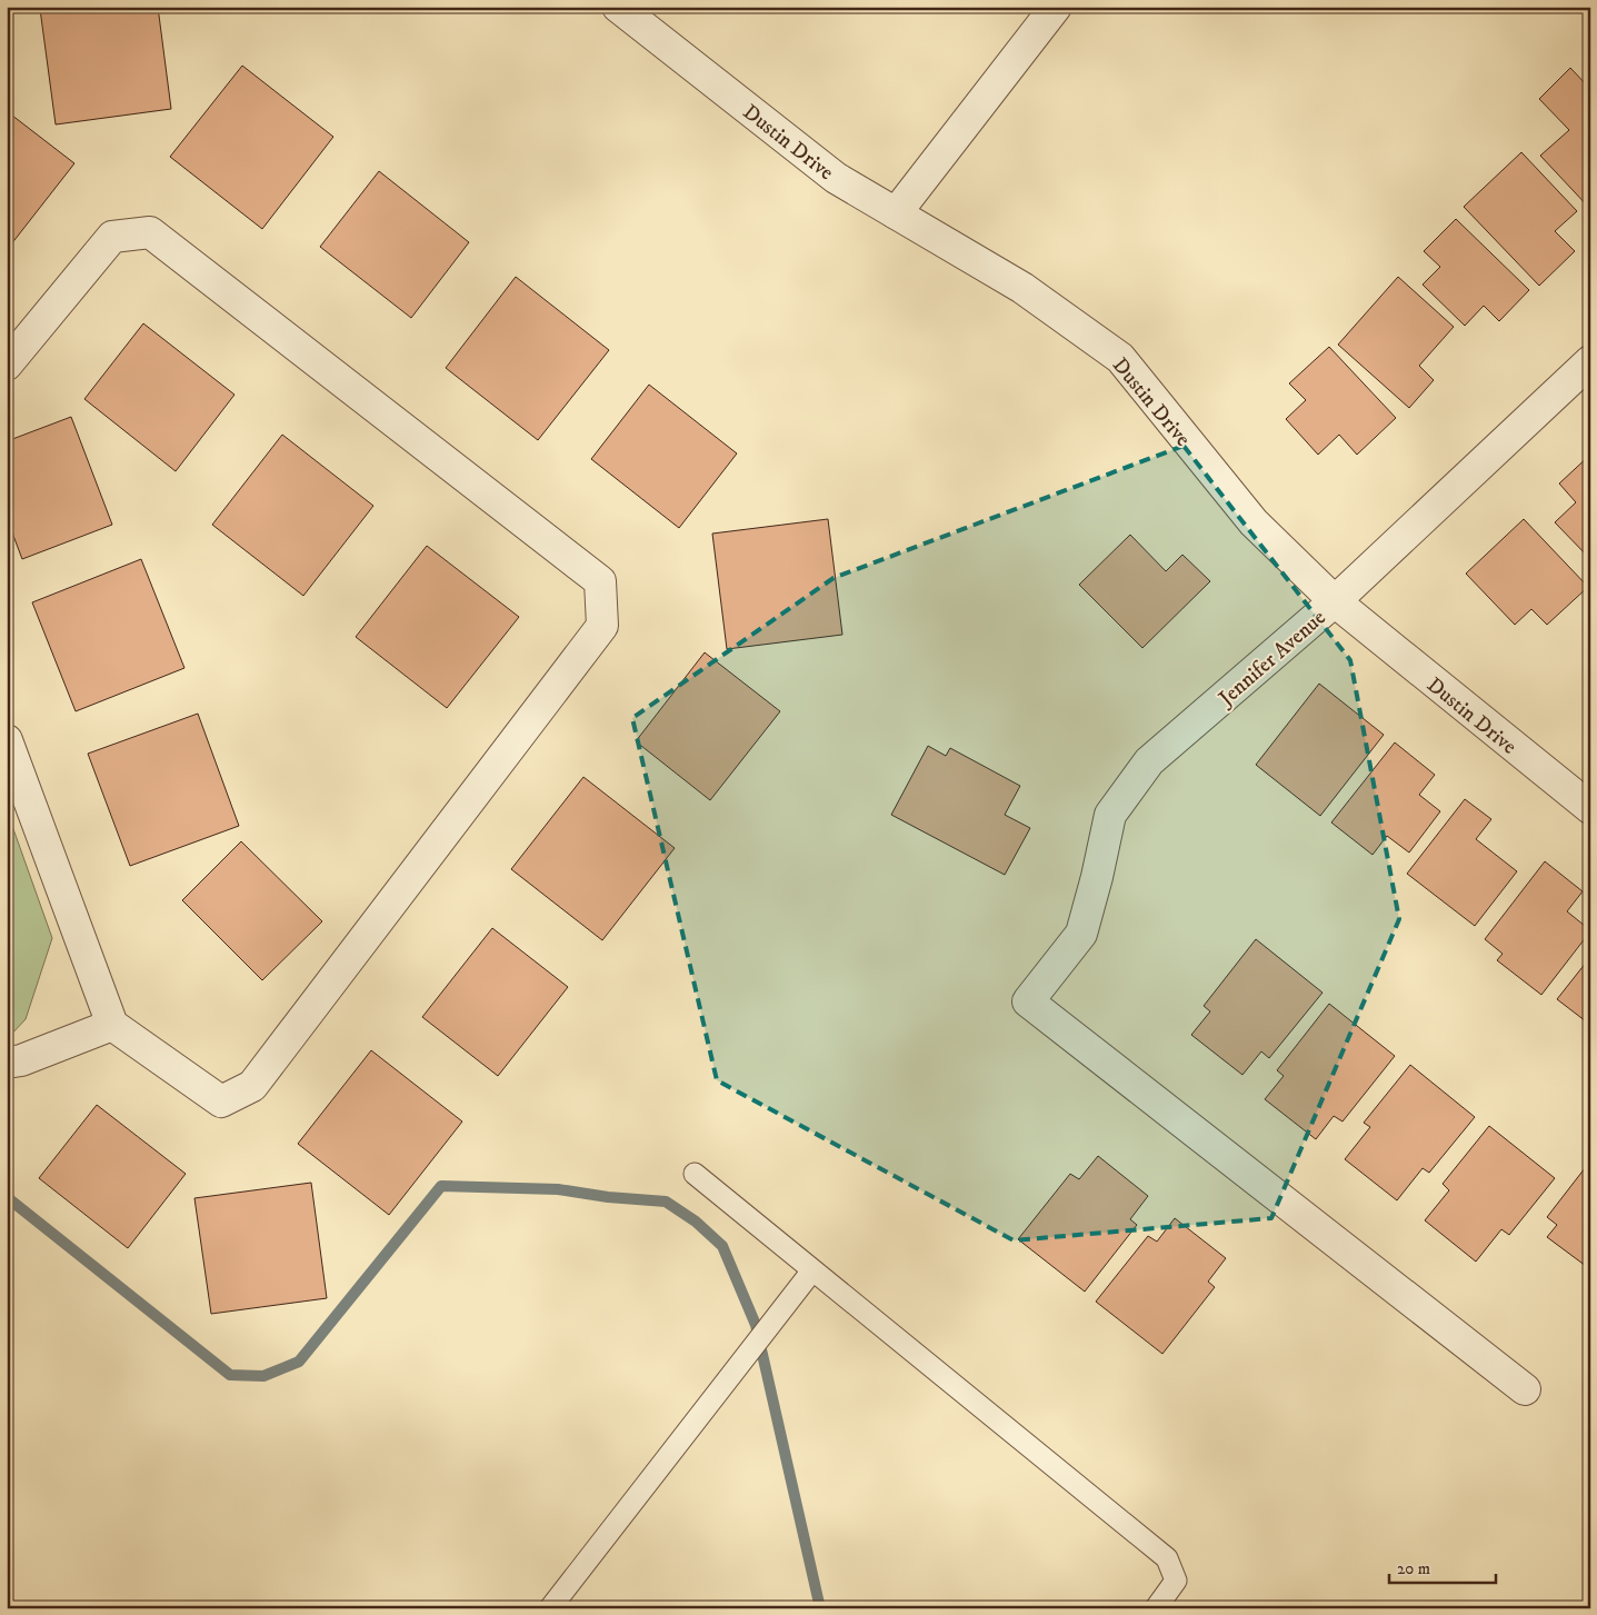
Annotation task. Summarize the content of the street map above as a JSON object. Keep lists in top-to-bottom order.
{
  "streets": {
    "street": ["Dustin Drive", "Jennifer Avenue"]
  },
  "crossings": [
    ["Dustin Drive", "Jennifer Avenue"]
  ],
  "scale_bar": "20 m"
}
